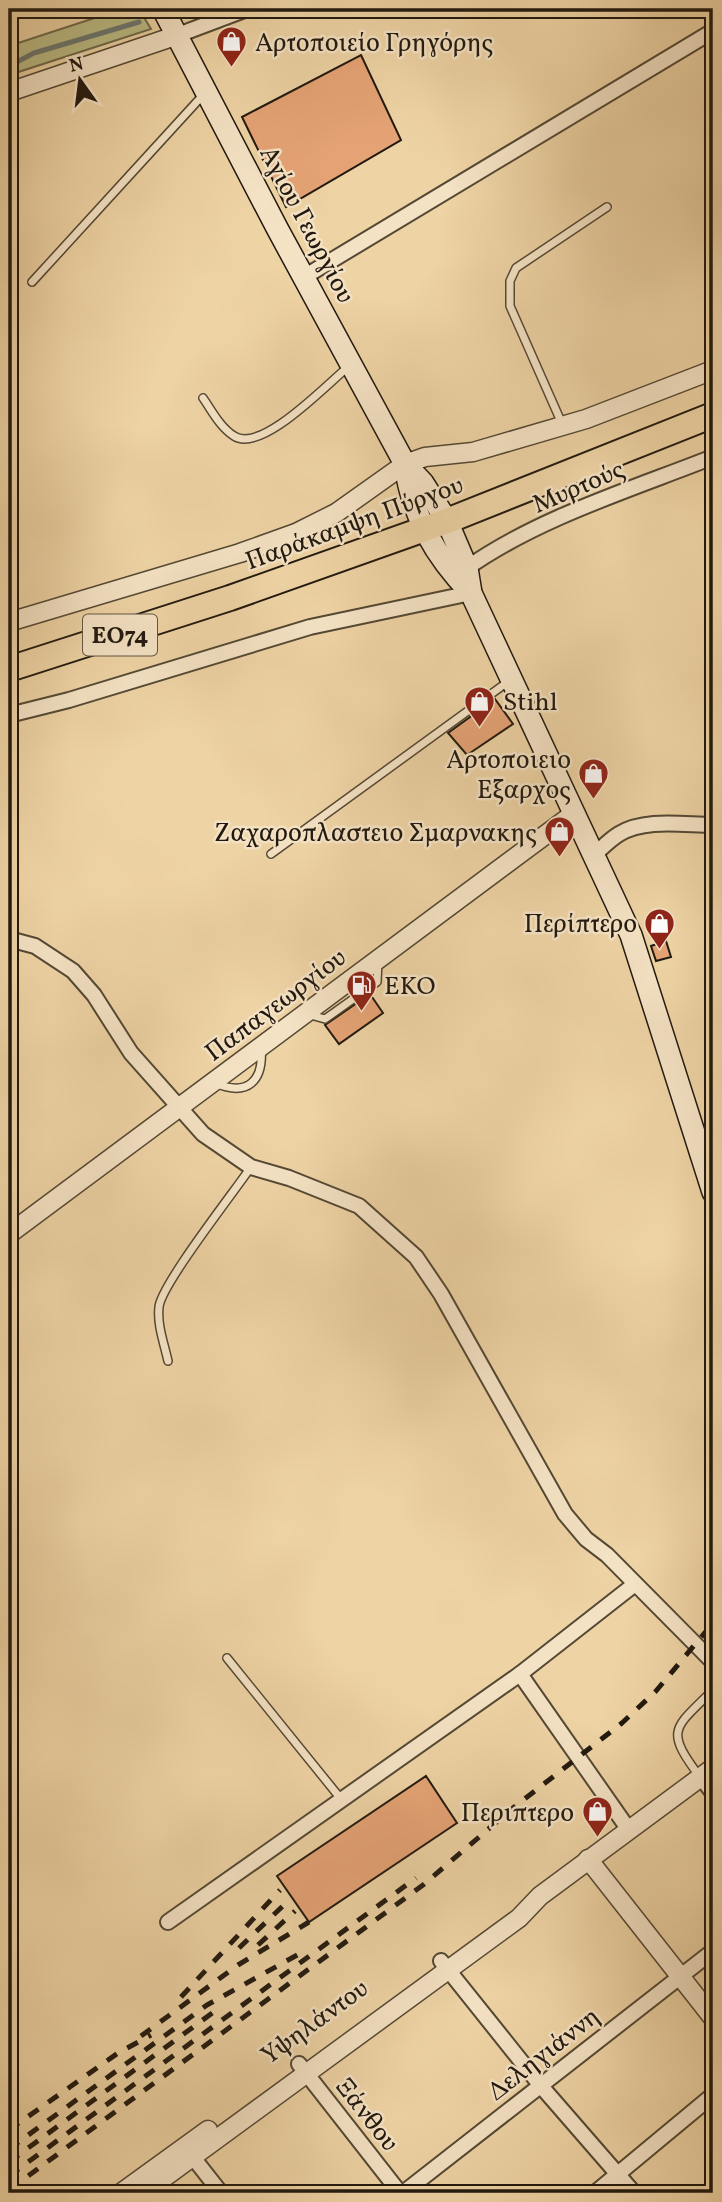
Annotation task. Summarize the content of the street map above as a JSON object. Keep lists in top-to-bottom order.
{
  "streets": {
    "highway": ["Παράκαμψη Πύργου", "ΕΟ74"],
    "main road": ["Αγίου Γεωργίου"],
    "street": [
      "Μυρτούς",
      "Παπαγεωργίου",
      "Υψηλάντου",
      "Δεληγιάννη",
      "Ξάνθου"
    ]
  },
  "crossings": [
    ["Αγίου Γεωργίου", "Μυρτούς"],
    ["Αγίου Γεωργίου", "Παράκαμψη Πύργου"],
    ["Αγίου Γεωργίου", "Παπαγεωργίου"],
    ["Υψηλάντου", "Ξάνθου"],
    ["Δεληγιάννη", "Ξάνθου"]
  ],
  "places": {
    "shop": [
      "Αρτοποιείο Γρηγόρης",
      "Stihl",
      "Αρτοποιειο Εξαρχος",
      "Ζαχαροπλαστειο Σμαρνακης",
      "Περίπτερο",
      "Περιπτερο"
    ],
    "fuel station": ["EKO"]
  },
  "north": "top"
}
